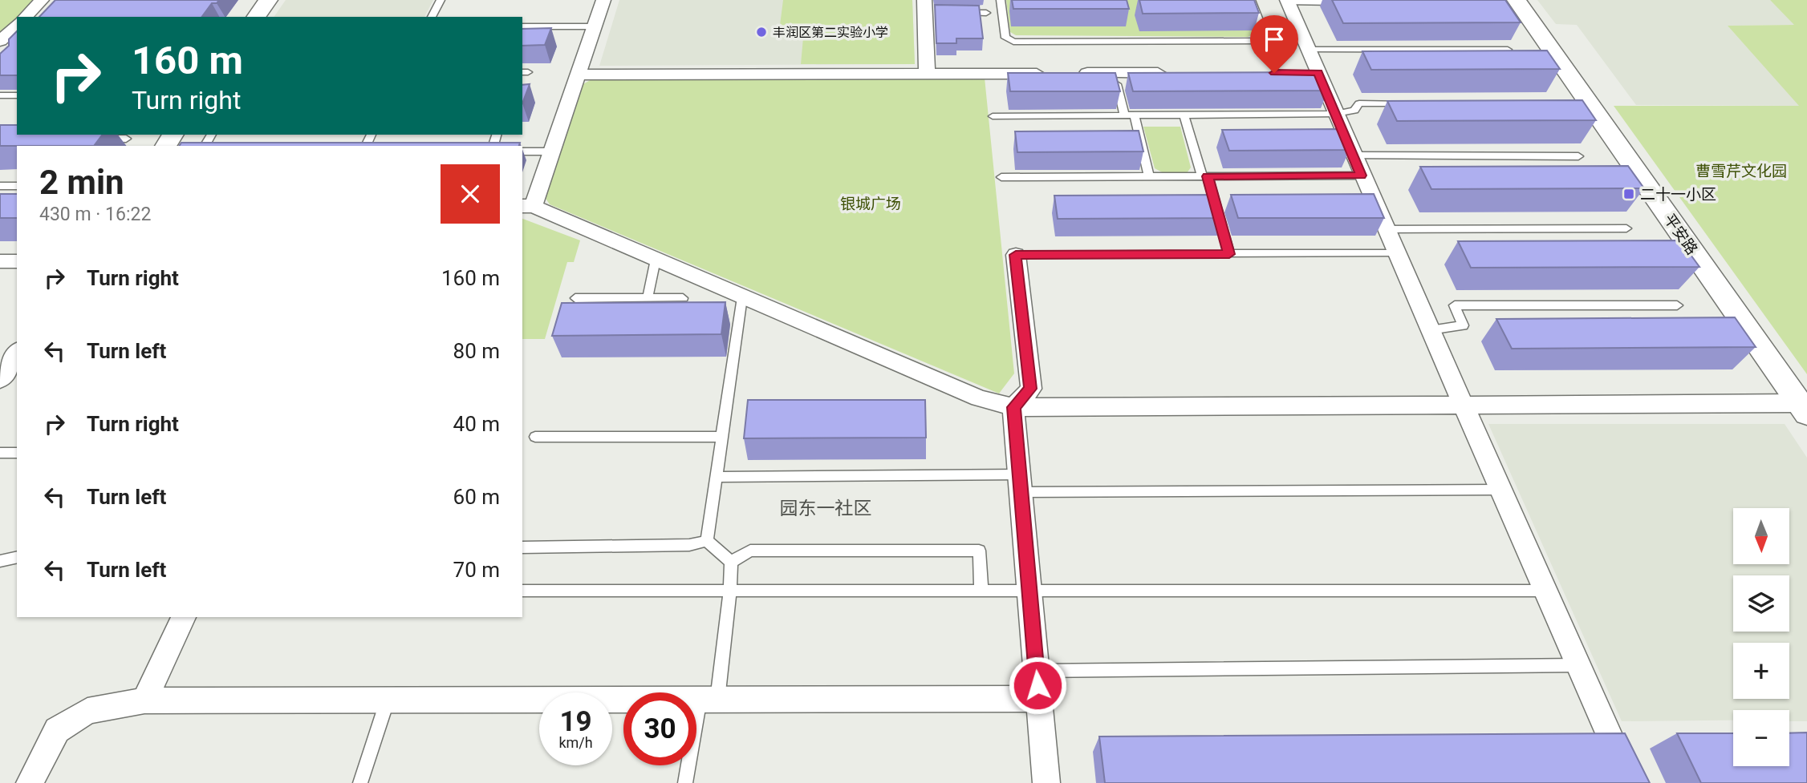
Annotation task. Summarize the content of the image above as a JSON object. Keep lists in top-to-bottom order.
{
  "streets": {
    "street": ["平安路"]
  },
  "districts": ["园东一社区"],
  "parks": ["曹雪芹文化园", "银城广场"],
  "places": {
    "other": ["丰润区第二实验小学"],
    "transit": ["二十一小区"]
  },
  "north": "bottom",
  "page": {
    "turn": ["160 m", "Turn right"],
    "heading": ["2 min", "430 m · 16:22"],
    "list": [
      {
        "name": "Turn right",
        "value": "160 m"
      },
      {
        "name": "Turn left",
        "value": "80 m"
      },
      {
        "name": "Turn right",
        "value": "40 m"
      },
      {
        "name": "Turn left",
        "value": "60 m"
      },
      {
        "name": "Turn left",
        "value": "70 m"
      }
    ],
    "map_buttons": ["+", "−"],
    "speed": "19 km/h",
    "limit": "30"
  }
}
